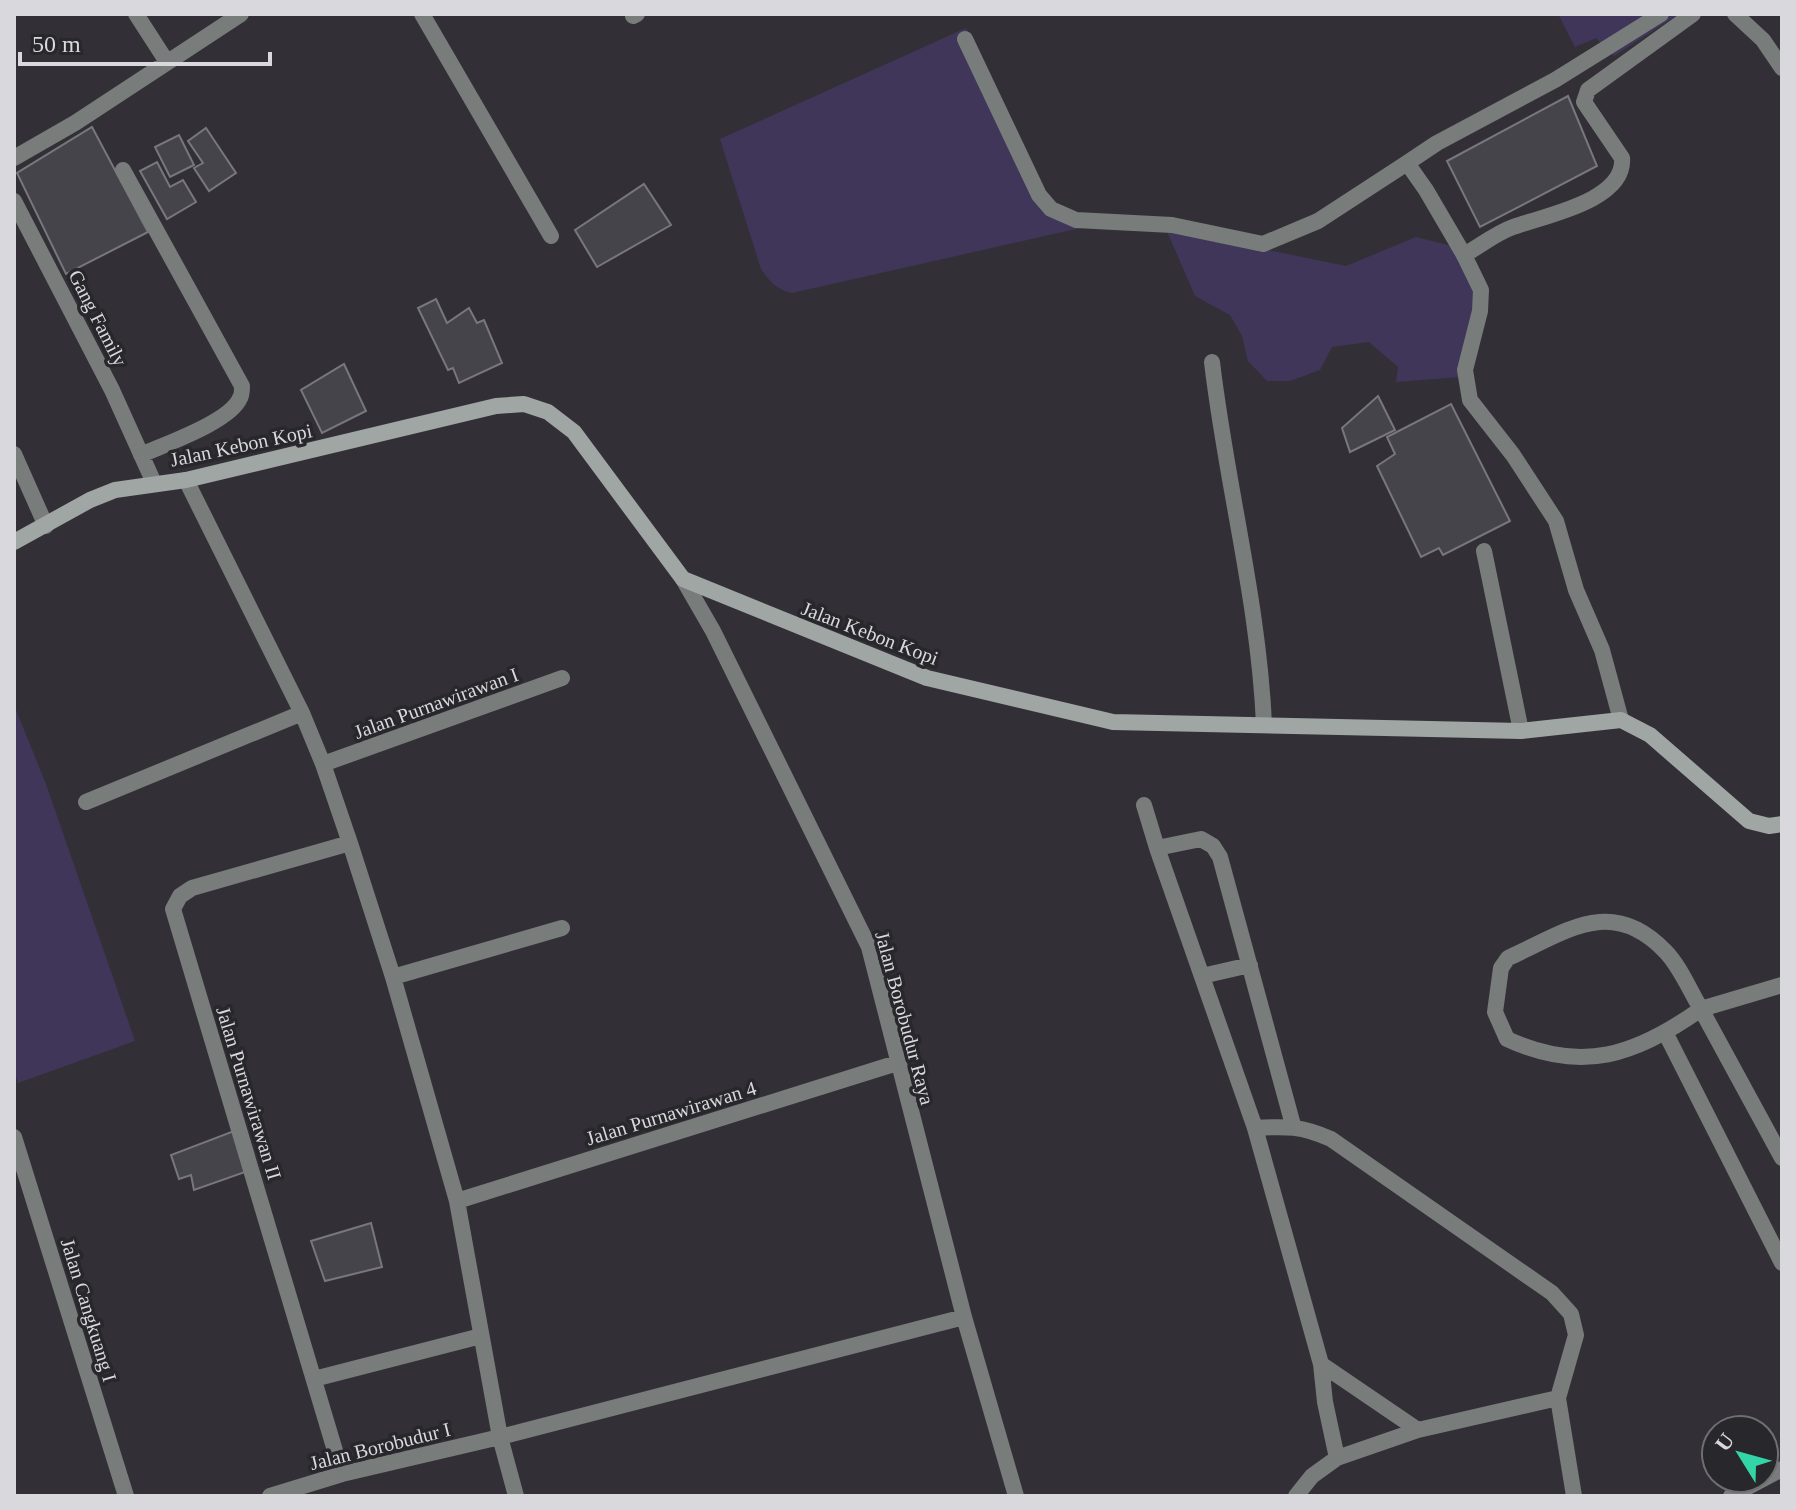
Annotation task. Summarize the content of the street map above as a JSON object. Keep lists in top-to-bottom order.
{
  "streets": {
    "main road": ["Jalan Kebon Kopi"],
    "street": [
      "Gang Family",
      "Jalan Purnawirawan I",
      "Jalan Borobudur Raya",
      "Jalan Purnawirawan II",
      "Jalan Purnawirawan 4",
      "Jalan Cangkuang I",
      "Jalan Borobudur I"
    ]
  },
  "crossings": [
    ["Gang Family", "Jalan Kebon Kopi"],
    ["Jalan Kebon Kopi", "Jalan Borobudur Raya"],
    ["Jalan Borobudur Raya", "Jalan Purnawirawan 4"],
    ["Jalan Borobudur Raya", "Jalan Borobudur I"],
    ["Jalan Purnawirawan II", "Jalan Borobudur I"]
  ],
  "scale_bar": "50 m",
  "north": "top left"
}
